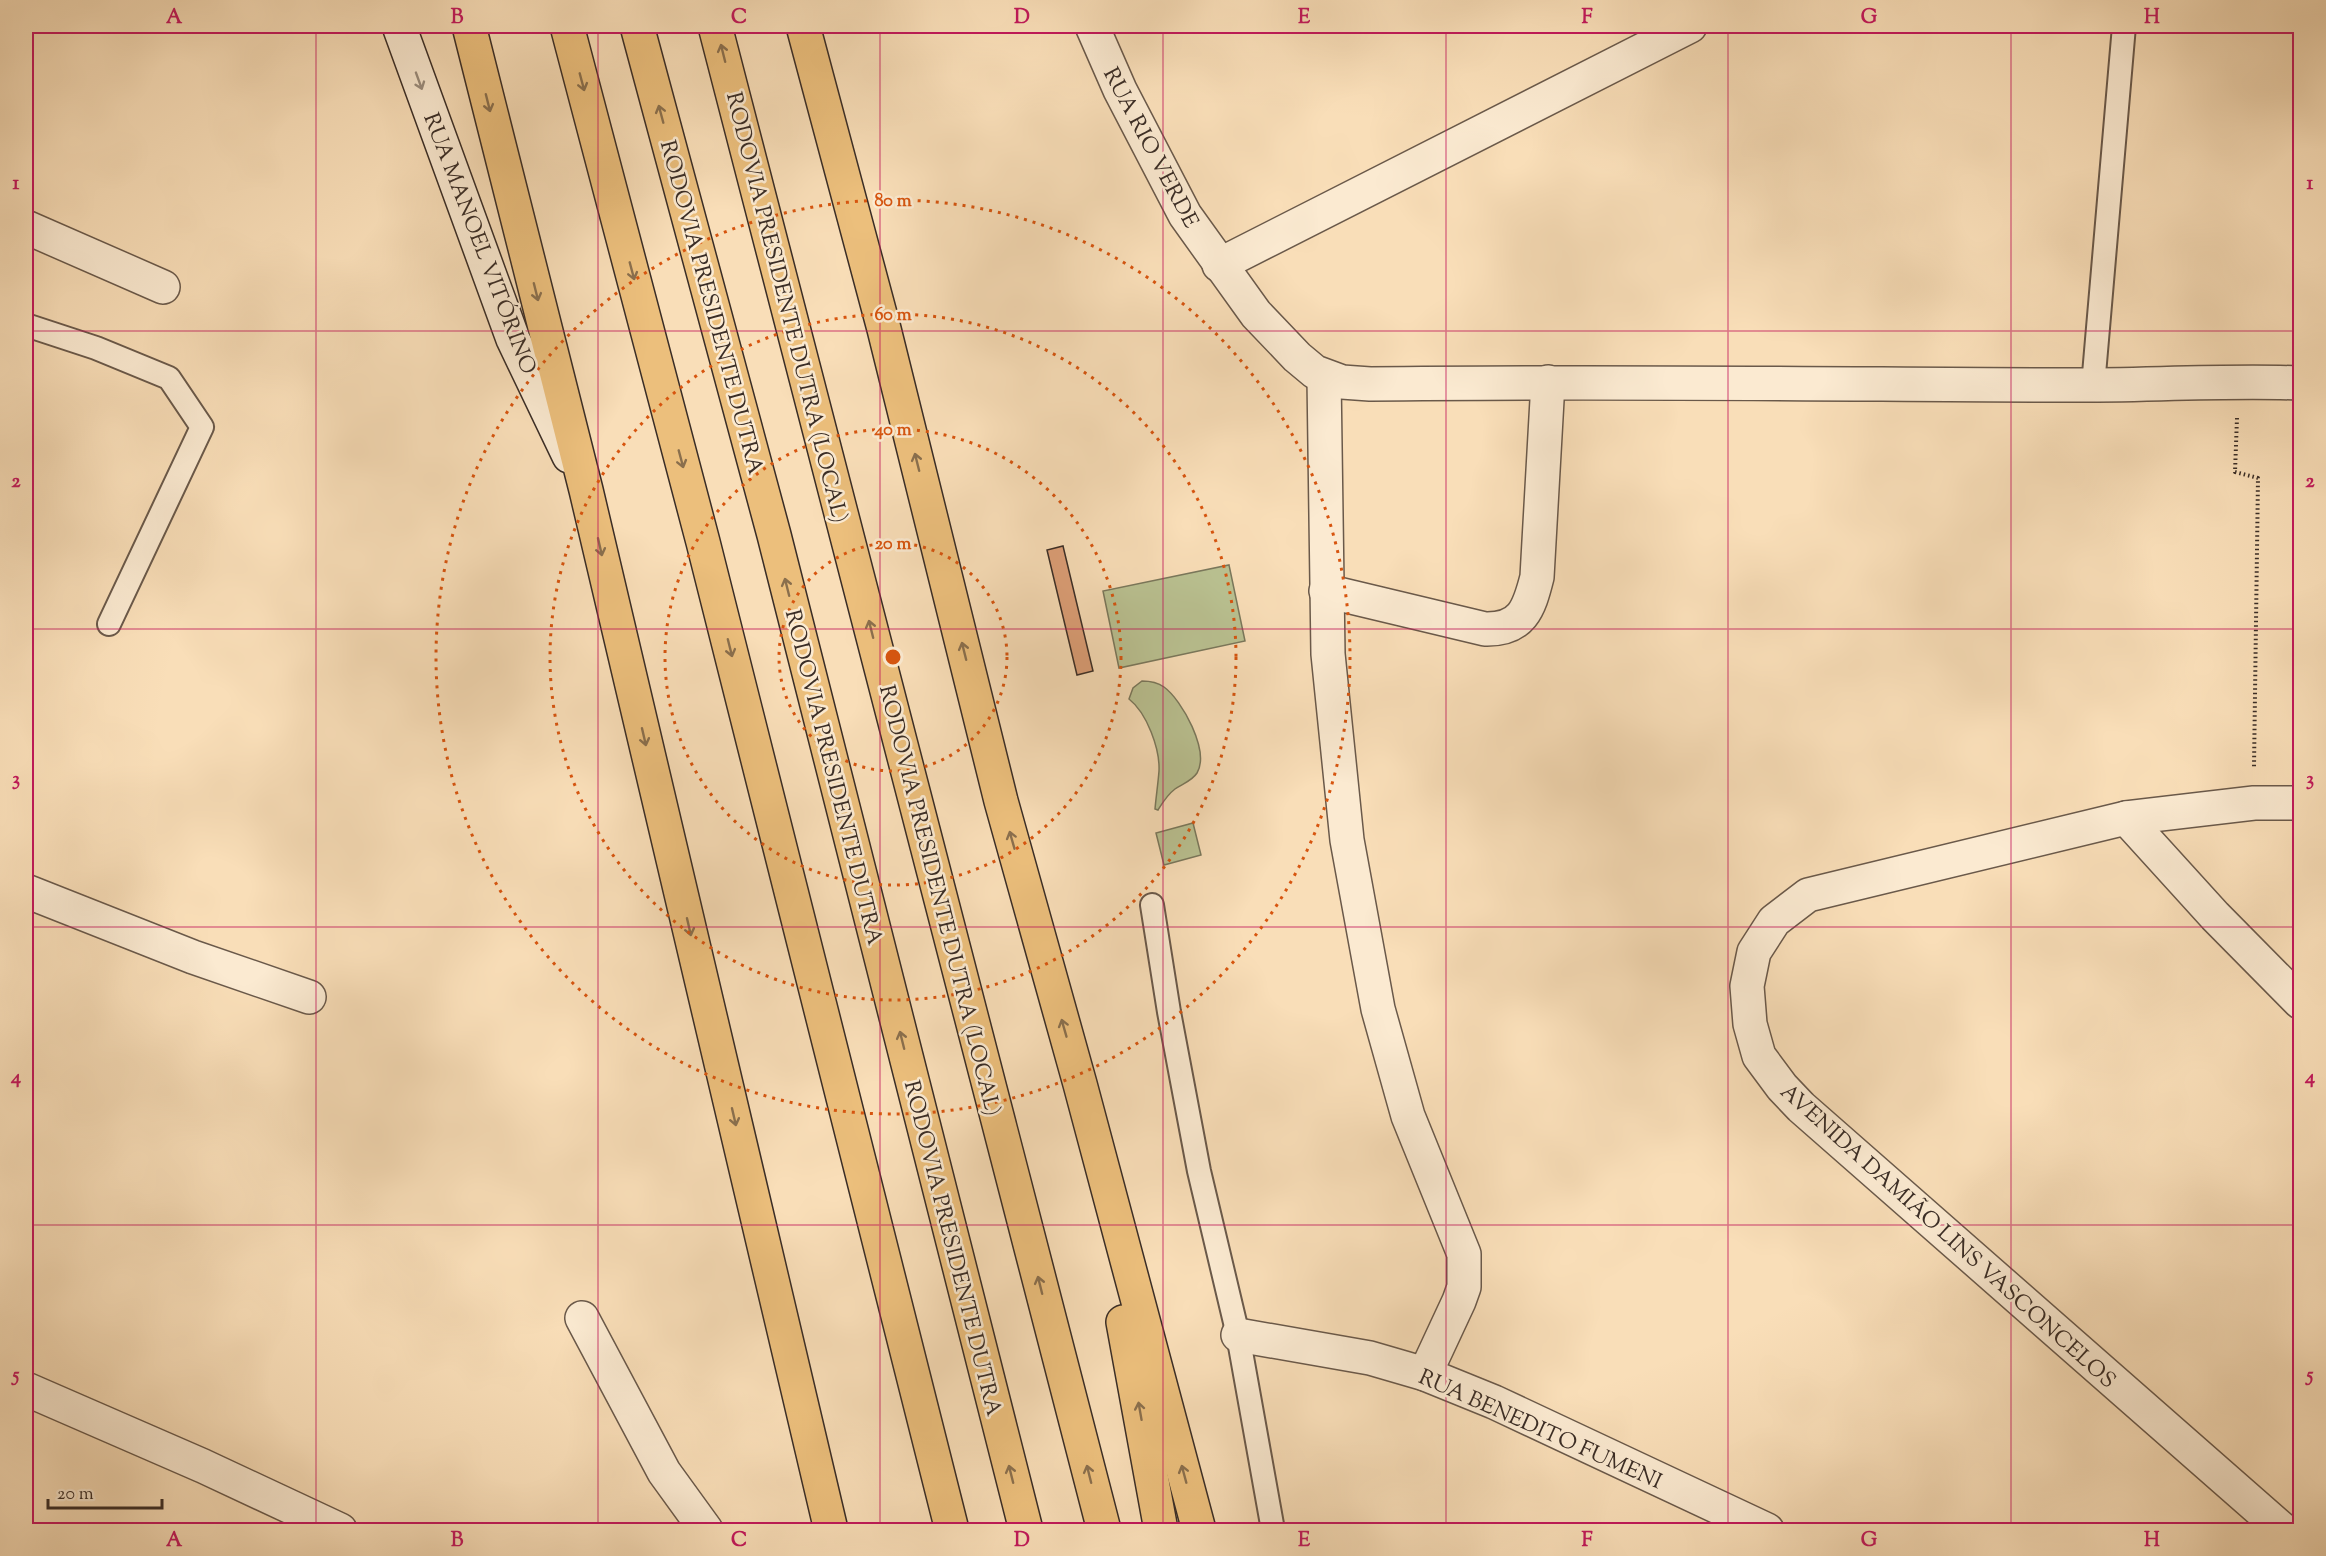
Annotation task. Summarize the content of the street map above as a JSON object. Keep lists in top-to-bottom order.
{
  "streets": {
    "highway": ["RODOVIA PRESIDENTE DUTRA", "RODOVIA PRESIDENTE DUTRA (LOCAL)"],
    "street": [
      "RUA RIO VERDE",
      "RUA MANOEL VITÓRINO",
      "AVENIDA DAMIÃO LINS VASCONCELOS",
      "RUA BENEDITO FUMENI"
    ]
  },
  "one_way": ["RUA MANOEL VITÓRINO"],
  "scale_bar": "20 m",
  "grid": {
    "columns": [
      "A",
      "B",
      "C",
      "D",
      "E",
      "F",
      "G",
      "H"
    ],
    "rows": [
      "1",
      "2",
      "3",
      "4",
      "5"
    ]
  },
  "rings": [
    "80 m",
    "60 m",
    "40 m",
    "20 m"
  ]
}
